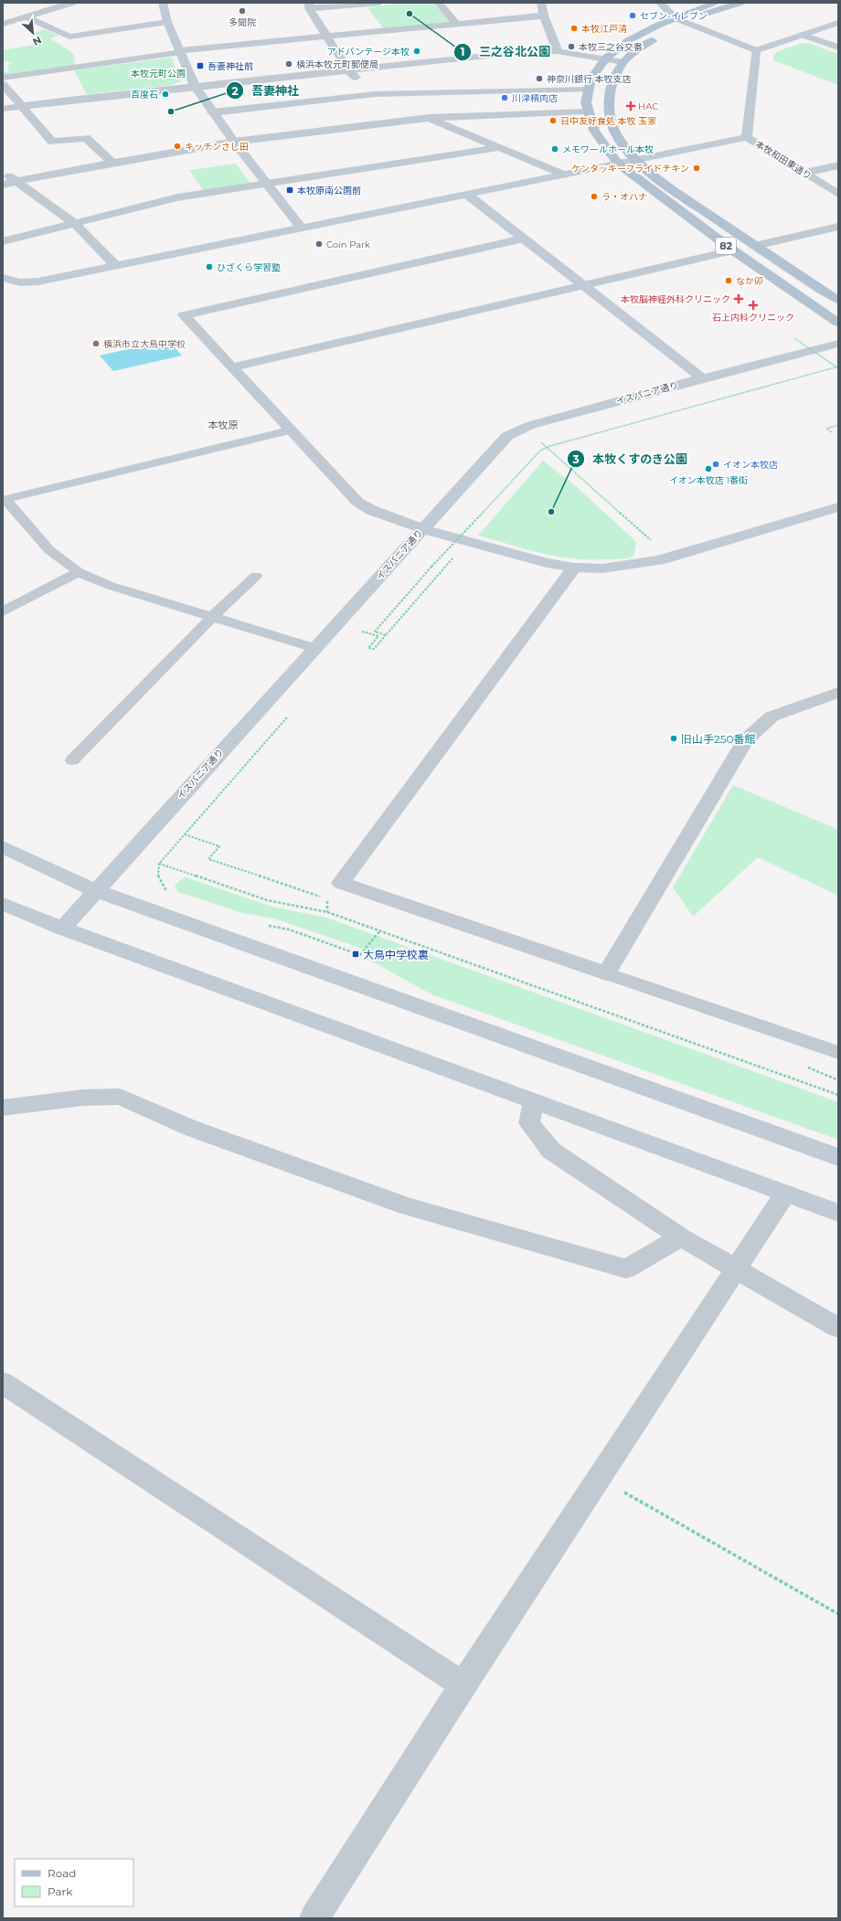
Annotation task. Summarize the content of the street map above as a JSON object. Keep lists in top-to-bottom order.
{
  "streets": {
    "main road": ["82"],
    "street": ["本牧和田東通り", "イスパニア通り"]
  },
  "districts": ["本牧原"],
  "parks": ["本牧元町公園"],
  "places": {
    "other": [
      "多聞院",
      "三之谷北公園",
      "セブン-イレブン",
      "本牧江戸清",
      "本牧三之谷交番",
      "アドバンテージ本牧",
      "横浜本牧元町郵便局",
      "神奈川銀行 本牧支店",
      "百度石",
      "川津精肉店",
      "吾妻神社",
      "日中友好食処 本牧 玉家",
      "キッチンさし田",
      "メモワールホール本牧",
      "ケンタッキーフライドチキン",
      "ラ・オハナ",
      "Coin Park",
      "ひざくら学習塾",
      "なか卯",
      "横浜市立大鳥中学校",
      "イオン本牧店",
      "イオン本牧店 1番街",
      "本牧くすのき公園",
      "旧山手250番館"
    ],
    "transit": ["吾妻神社前", "本牧原南公園前", "大鳥中学校裏"],
    "health": ["HAC", "本牧脳神経外科クリニック", "石上内科クリニック"]
  },
  "legend": ["Road", "Park"],
  "north": "bottom right"
}
